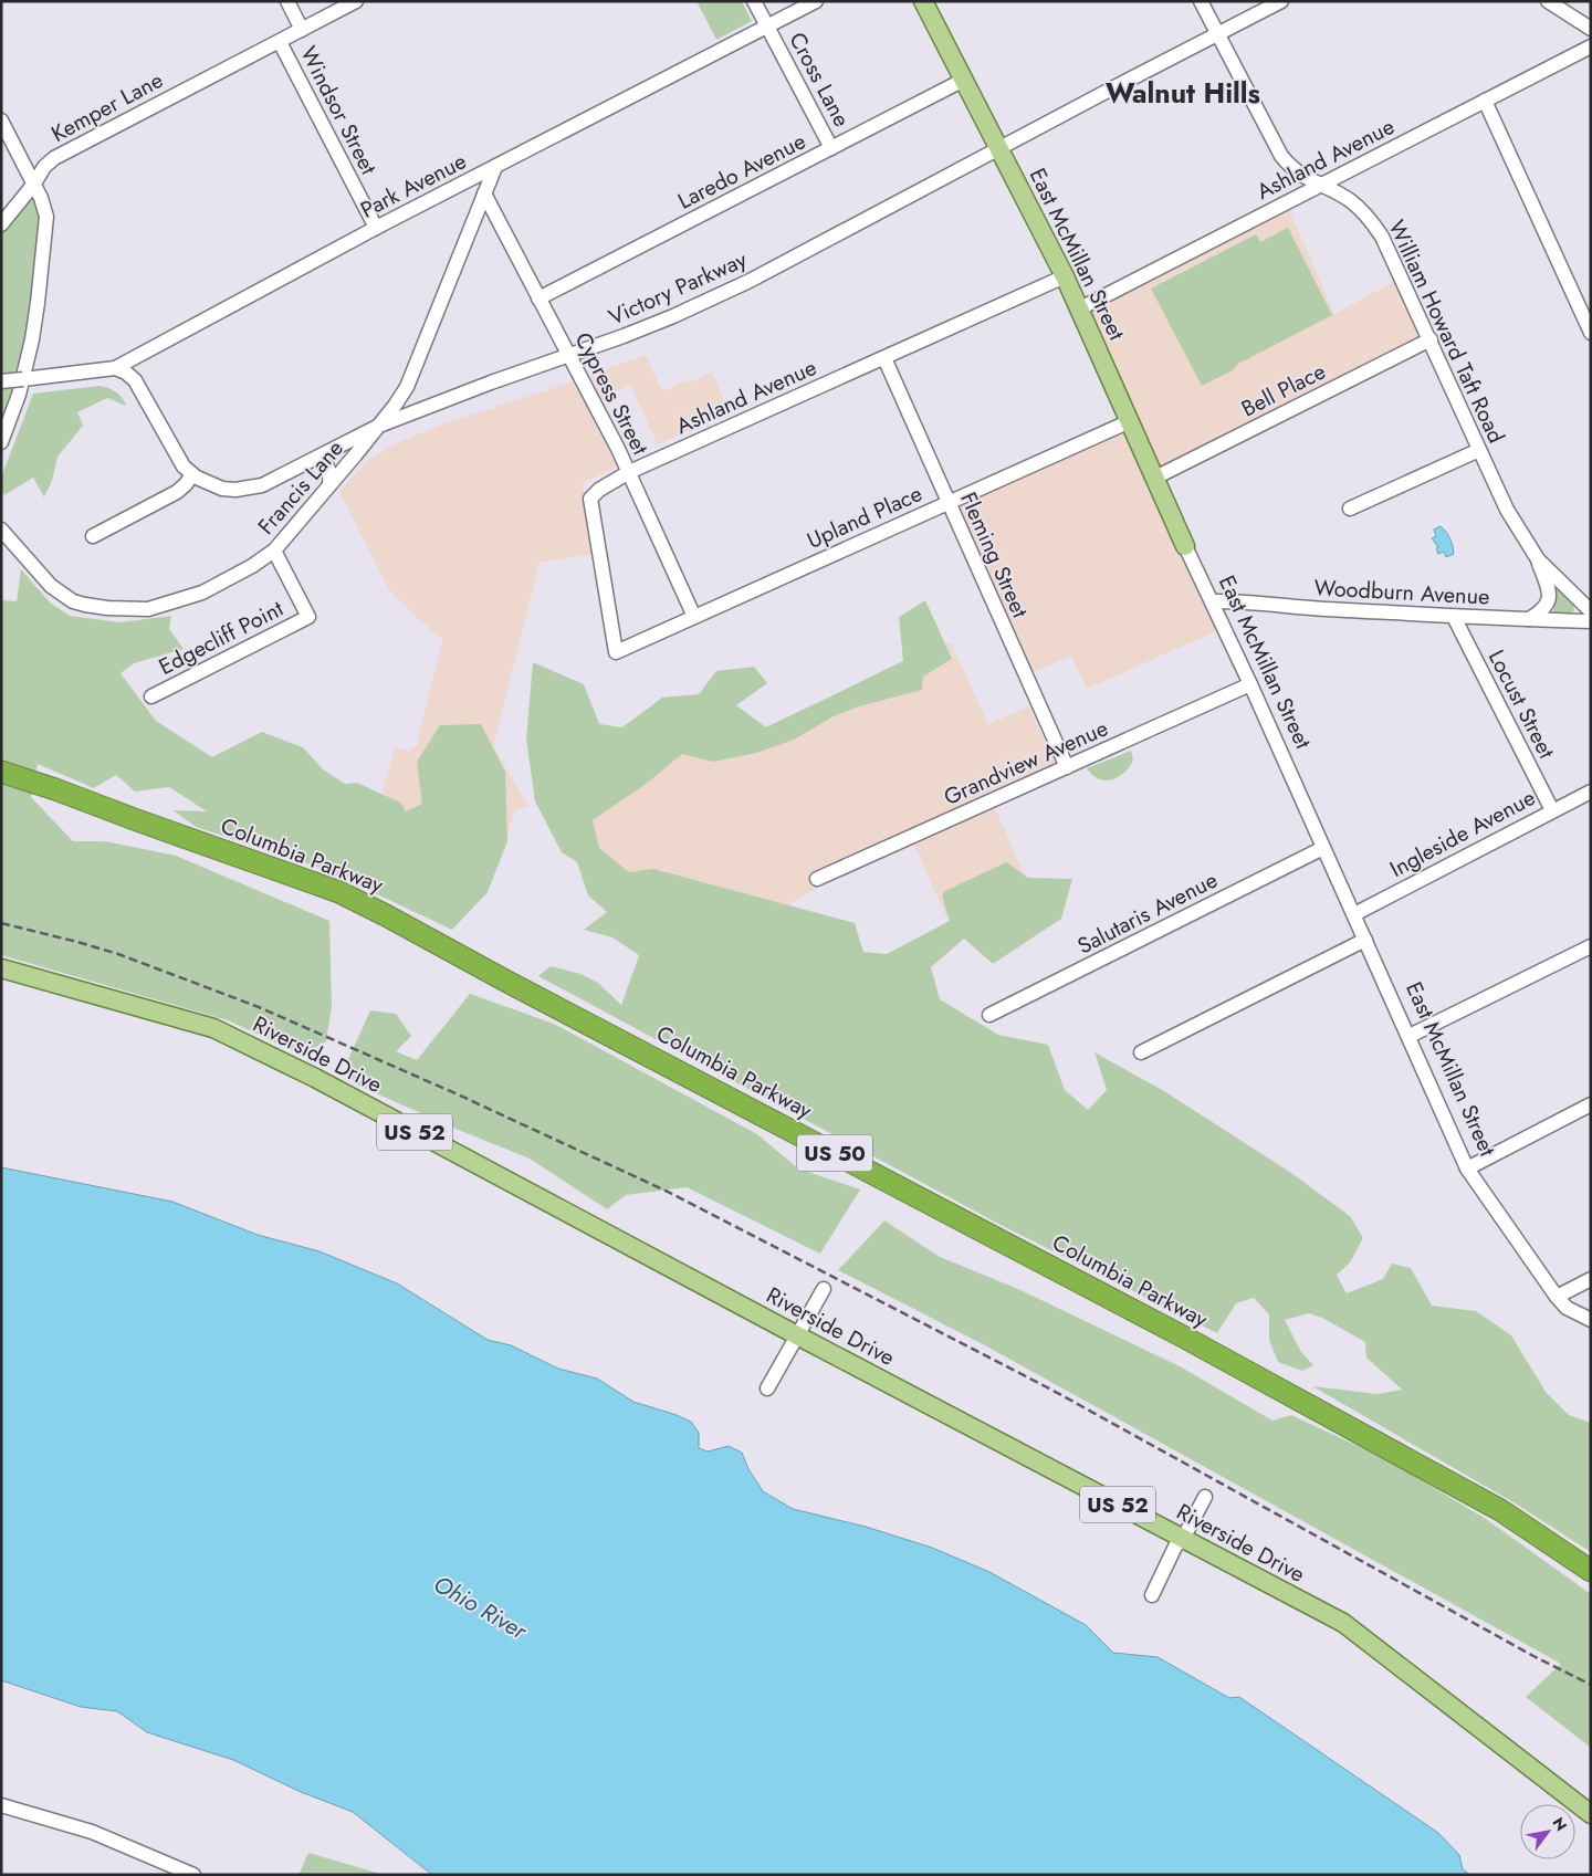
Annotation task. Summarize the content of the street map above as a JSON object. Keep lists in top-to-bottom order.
{
  "streets": {
    "highway": ["Columbia Parkway", "US 50"],
    "main road": ["East McMillan Street", "Riverside Drive", "US 52"],
    "street": [
      "Cross Lane",
      "Kemper Lane",
      "Windsor Street",
      "Ashland Avenue",
      "Laredo Avenue",
      "Park Avenue",
      "Victory Parkway",
      "William Howard Taft Road",
      "Bell Place",
      "Cypress Street",
      "Francis Lane",
      "Upland Place",
      "Fleming Street",
      "Woodburn Avenue",
      "Edgecliff Point",
      "Locust Street",
      "Grandview Avenue",
      "Ingleside Avenue",
      "Salutaris Avenue"
    ]
  },
  "crossings": [
    ["Cross Lane", "Laredo Avenue"],
    ["Cross Lane", "Park Avenue"],
    ["Kemper Lane", "Windsor Street"],
    ["Windsor Street", "Park Avenue"],
    ["Ashland Avenue", "East McMillan Street"],
    ["Ashland Avenue", "William Howard Taft Road"],
    ["Ashland Avenue", "Cypress Street"],
    ["Ashland Avenue", "Upland Place"],
    ["Ashland Avenue", "Fleming Street"],
    ["Laredo Avenue", "East McMillan Street"],
    ["Laredo Avenue", "Cypress Street"],
    ["Park Avenue", "Victory Parkway"],
    ["Park Avenue", "Francis Lane"],
    ["East McMillan Street", "Victory Parkway"],
    ["East McMillan Street", "Bell Place"],
    ["East McMillan Street", "Upland Place"],
    ["East McMillan Street", "Woodburn Avenue"],
    ["East McMillan Street", "Grandview Avenue"],
    ["East McMillan Street", "Ingleside Avenue"],
    ["East McMillan Street", "Salutaris Avenue"],
    ["Victory Parkway", "William Howard Taft Road"],
    ["Victory Parkway", "Cypress Street"],
    ["Victory Parkway", "Francis Lane"],
    ["William Howard Taft Road", "Bell Place"],
    ["Cypress Street", "Francis Lane"],
    ["Cypress Street", "Upland Place"],
    ["Francis Lane", "Edgecliff Point"],
    ["Upland Place", "Fleming Street"],
    ["Fleming Street", "Grandview Avenue"],
    ["Woodburn Avenue", "Locust Street"],
    ["Locust Street", "Ingleside Avenue"]
  ],
  "districts": ["Walnut Hills"],
  "water": ["Ohio River"],
  "north": "top right"
}
